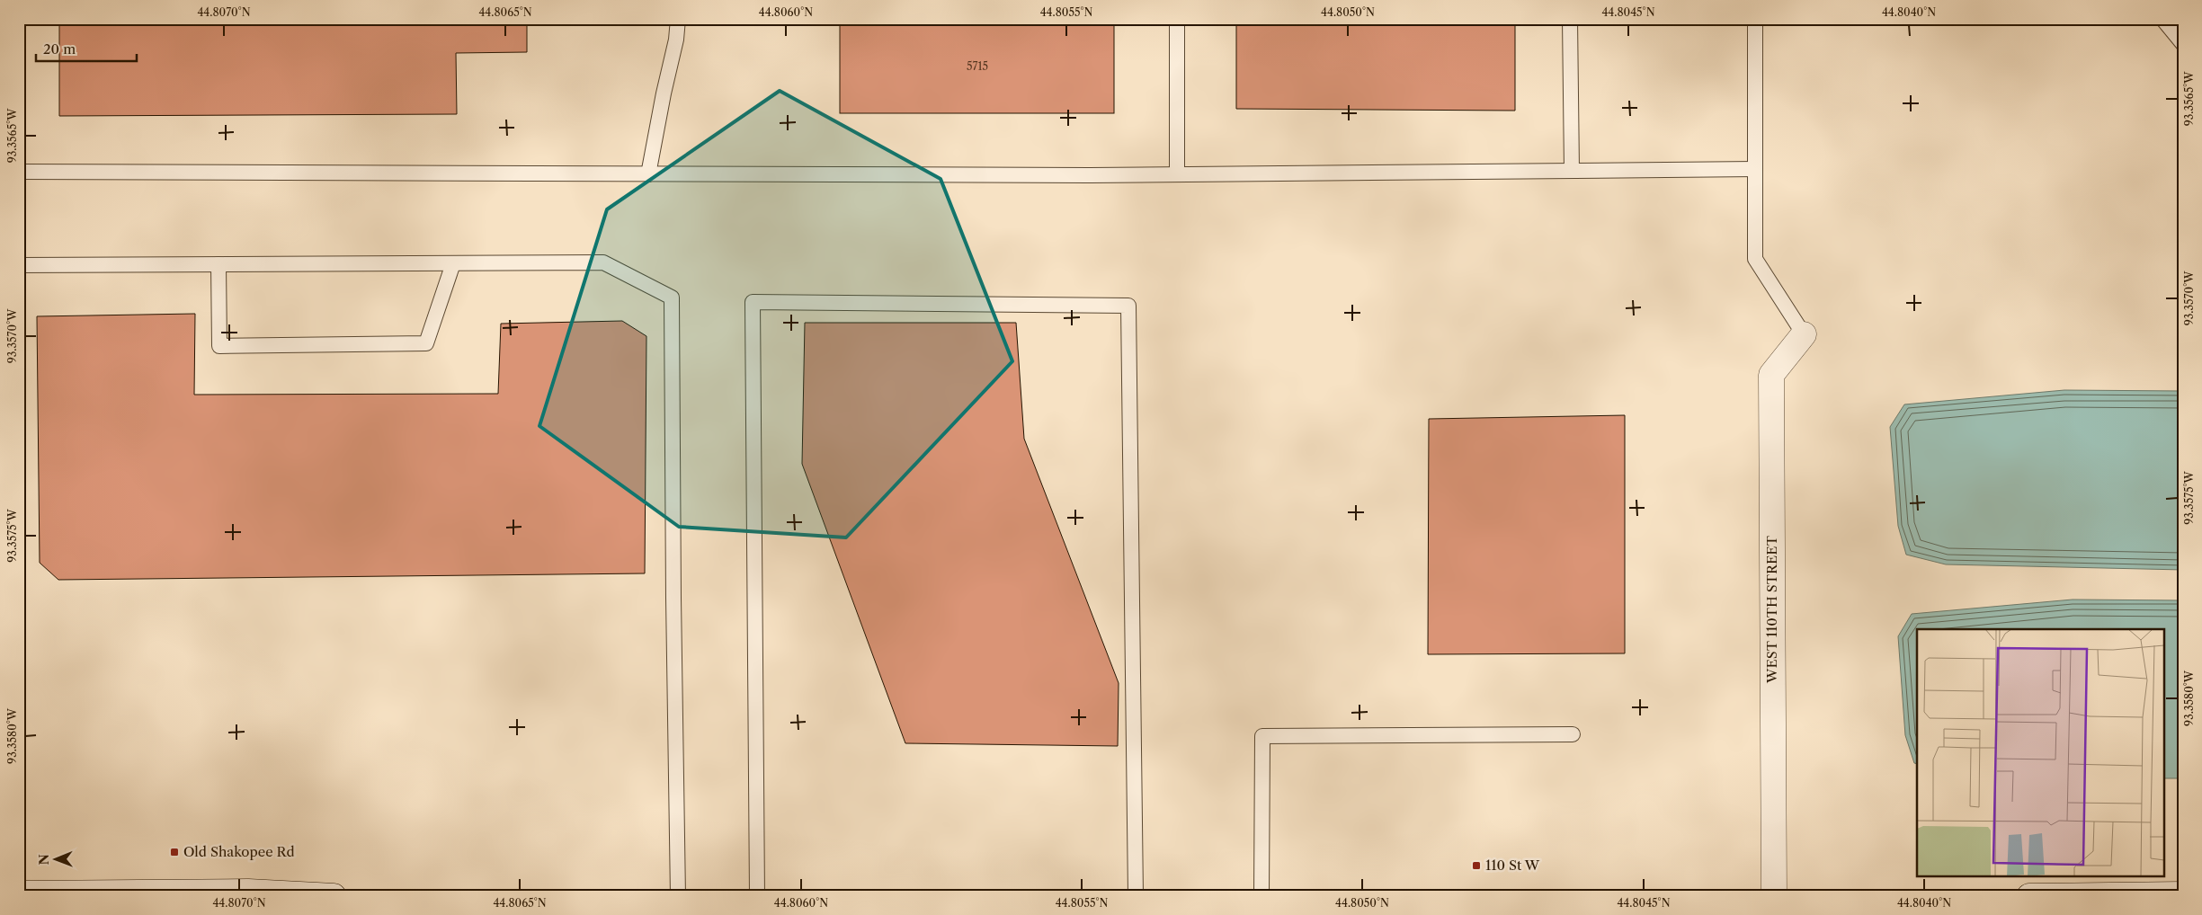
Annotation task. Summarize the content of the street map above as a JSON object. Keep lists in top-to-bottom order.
{
  "streets": {
    "street": ["WEST 110TH STREET"]
  },
  "places": {
    "transit": ["Old Shakopee Rd", "110 St W"]
  },
  "house_numbers": ["5715"],
  "scale_bar": "20 m",
  "north": "left",
  "coordinates": [
    "44.8070°N",
    "44.8065°N",
    "44.8060°N",
    "44.8055°N",
    "44.8050°N",
    "44.8045°N",
    "44.8040°N",
    "93.3565°W",
    "93.3570°W",
    "93.3575°W",
    "93.3580°W"
  ]
}
